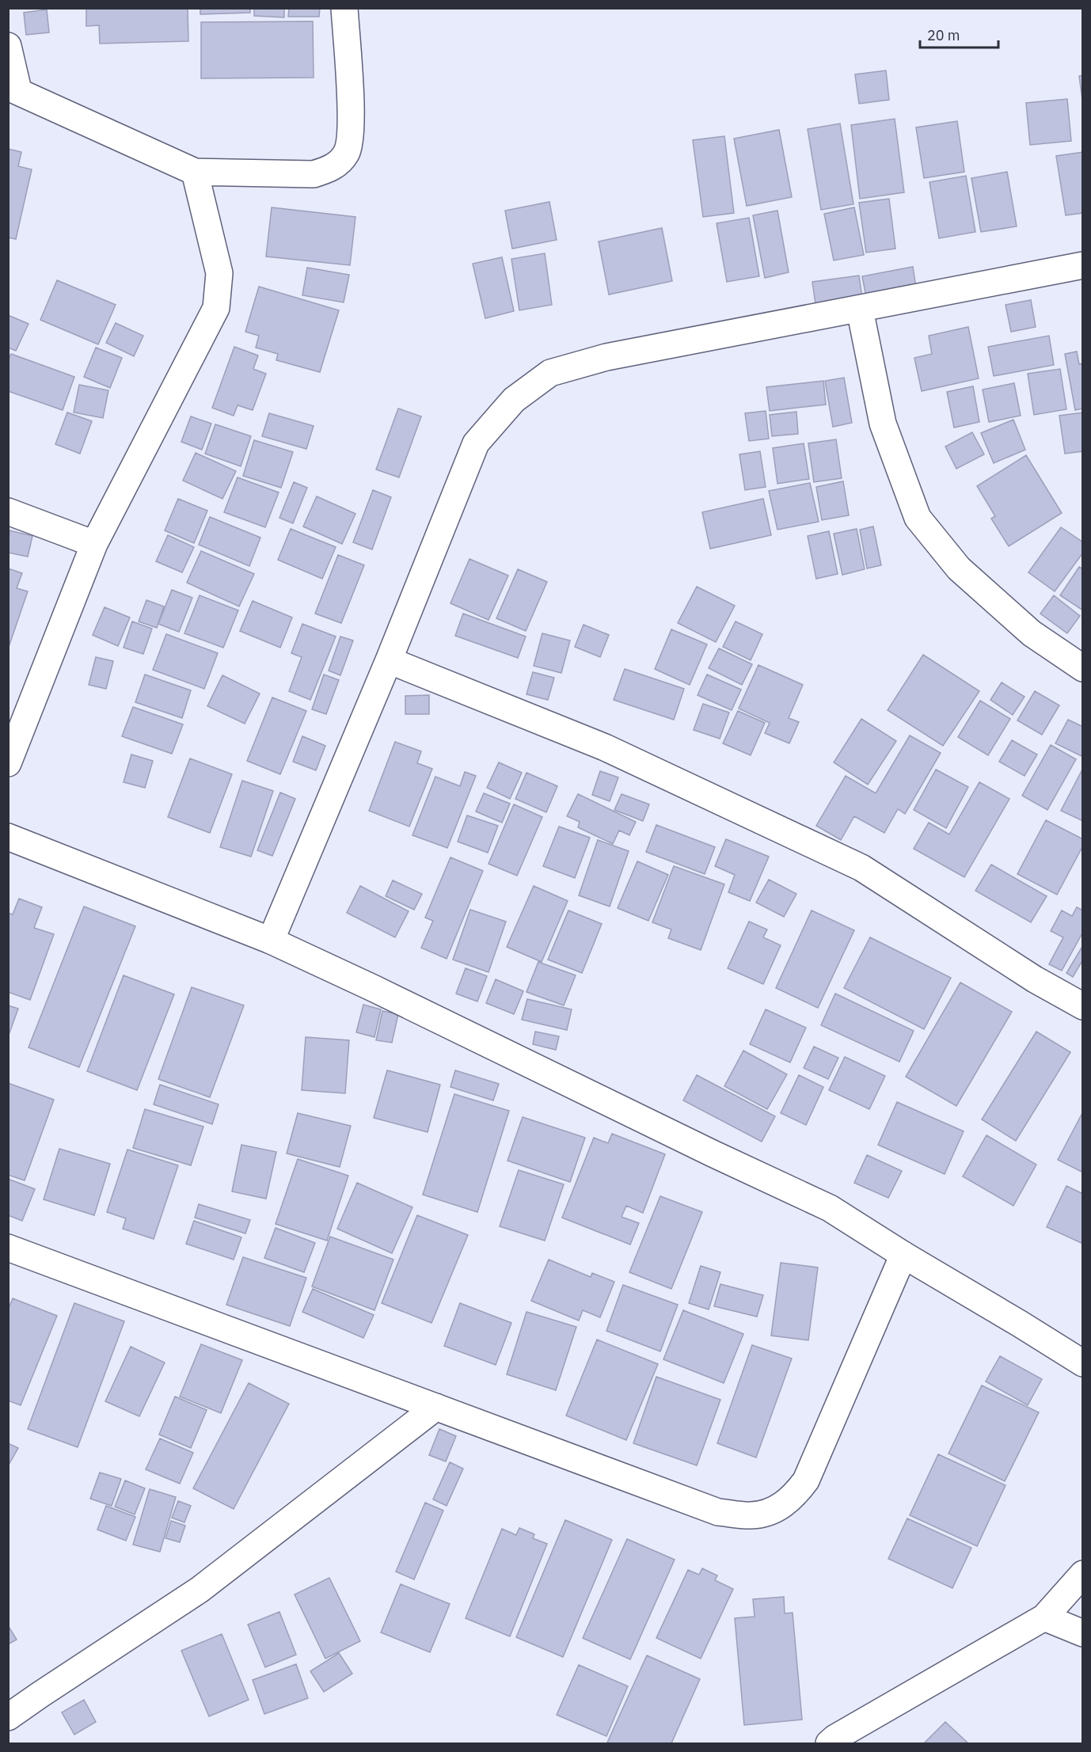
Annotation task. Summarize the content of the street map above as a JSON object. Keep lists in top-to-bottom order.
{
  "scale_bar": "20 m"
}
